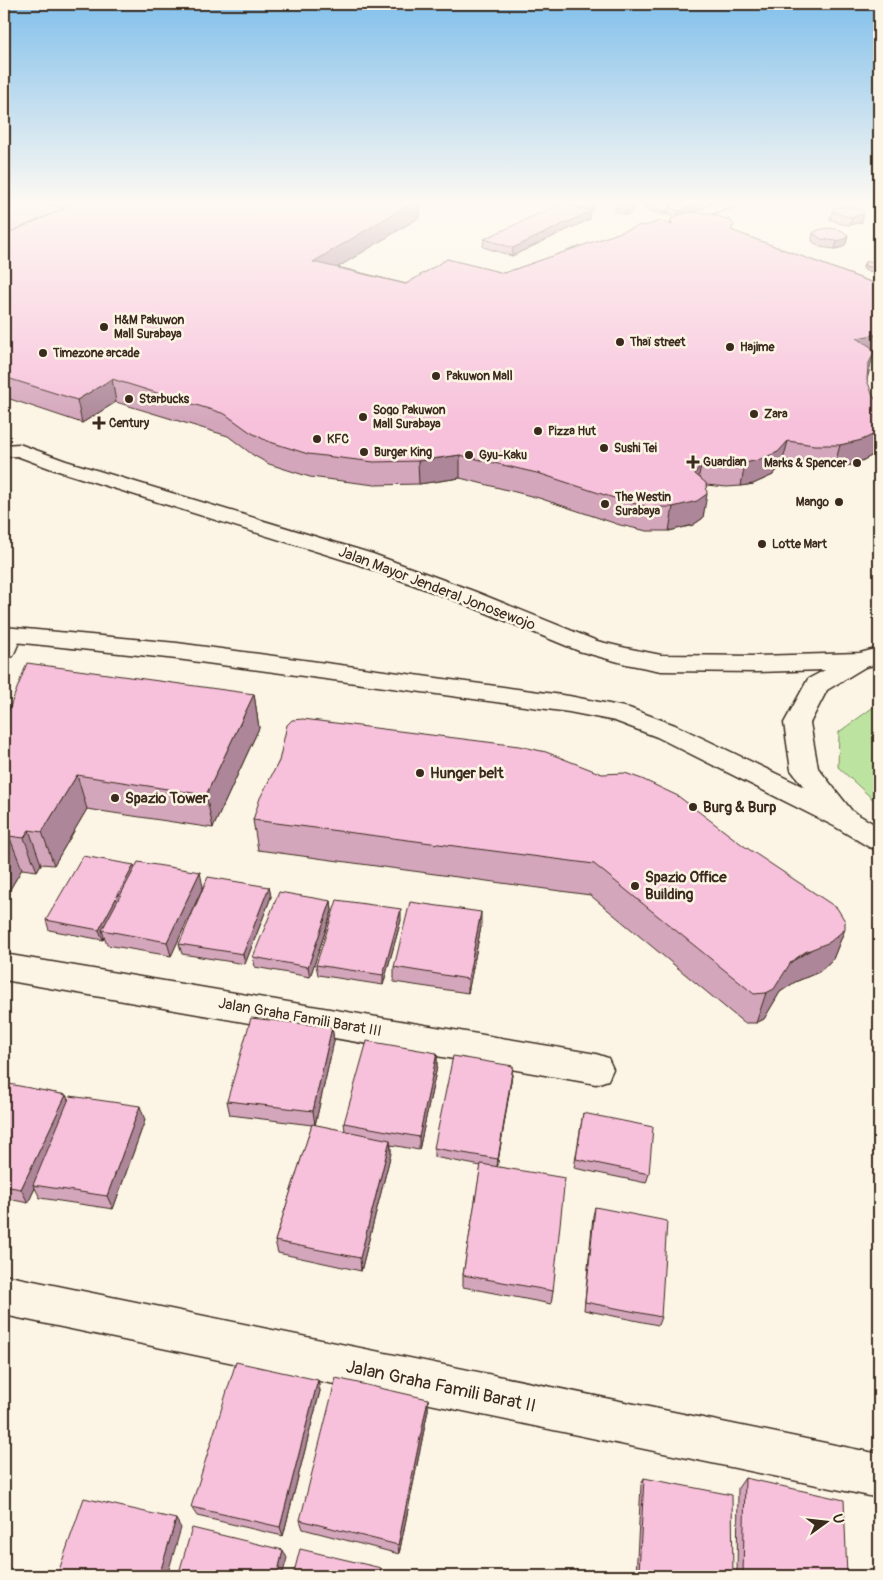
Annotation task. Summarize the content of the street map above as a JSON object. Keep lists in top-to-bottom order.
{
  "streets": {
    "main road": ["Jalan Mayor Jenderal Jonosewojo", "Jalan Graha Famili Barat III", "Jalan Graha Famili Barat II"]
  },
  "places": {
    "other": [
      "H&M Pakuwon Mall Surabaya",
      "Thaï street",
      "Hajime",
      "Timezone arcade",
      "Pakuwon Mall",
      "Starbucks",
      "Zara",
      "Sogo Pakuwon Mall Surabaya",
      "Pizza Hut",
      "KFC",
      "Sushi Tei",
      "Burger King",
      "Gyu-Kaku",
      "Marks & Spencer",
      "Mango",
      "The Westin Surabaya",
      "Lotte Mart",
      "Hunger belt",
      "Spazio Tower",
      "Burg & Burp",
      "Spazio Office Building"
    ],
    "health": ["Century", "Guardian"]
  },
  "north": "right"
}
